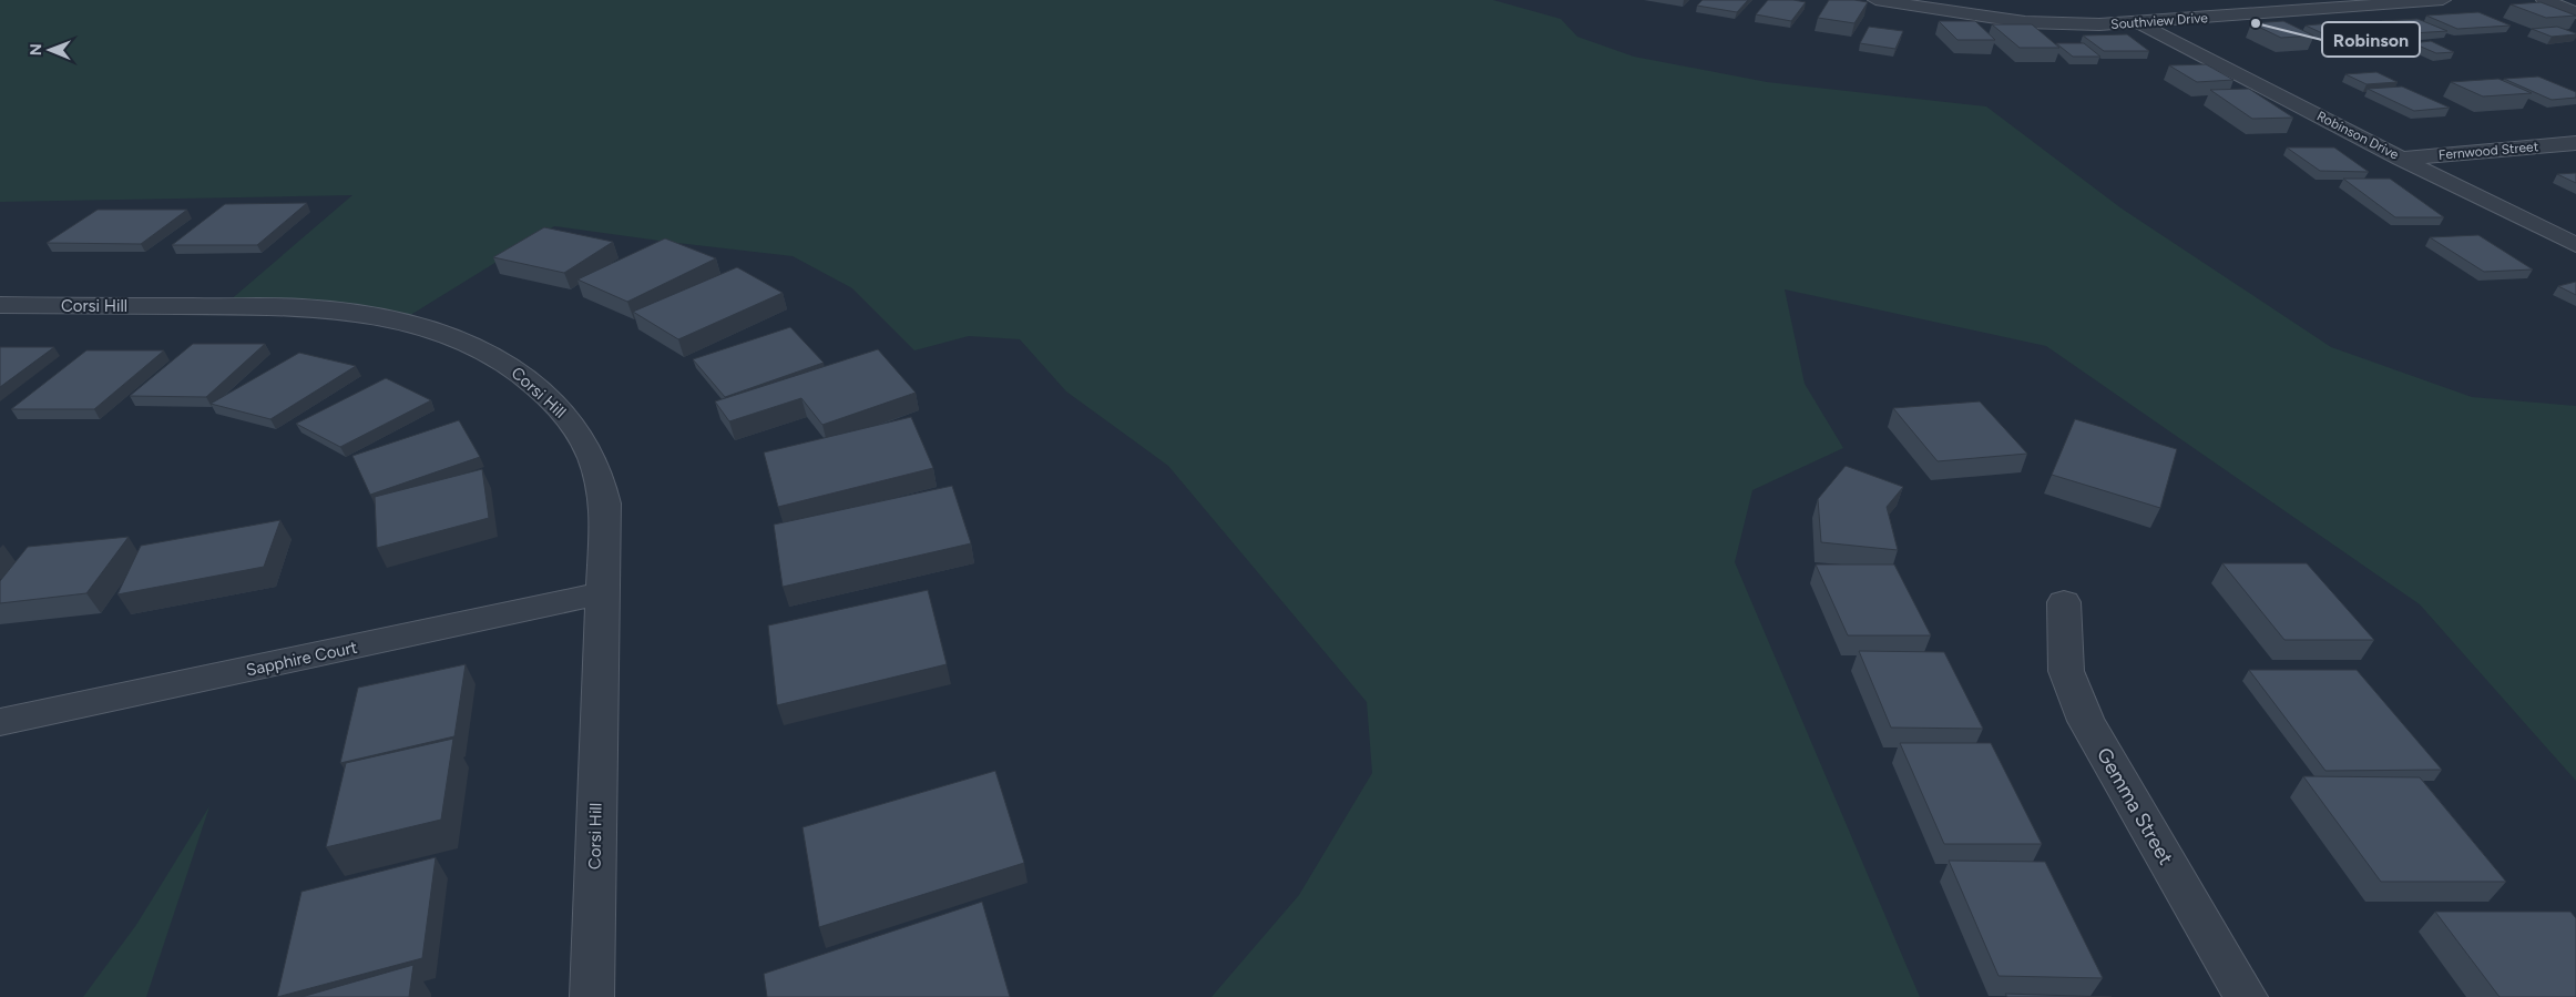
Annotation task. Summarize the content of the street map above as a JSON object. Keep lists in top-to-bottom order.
{
  "streets": {
    "street": [
      "Southview Drive",
      "Robinson Drive",
      "Fernwood Street",
      "Corsi Hill",
      "Sapphire Court",
      "Gemma Street"
    ]
  },
  "crossings": [
    ["Southview Drive", "Robinson Drive"],
    ["Robinson Drive", "Fernwood Street"],
    ["Corsi Hill", "Sapphire Court"]
  ],
  "places": ["Robinson"],
  "north": "left"
}
